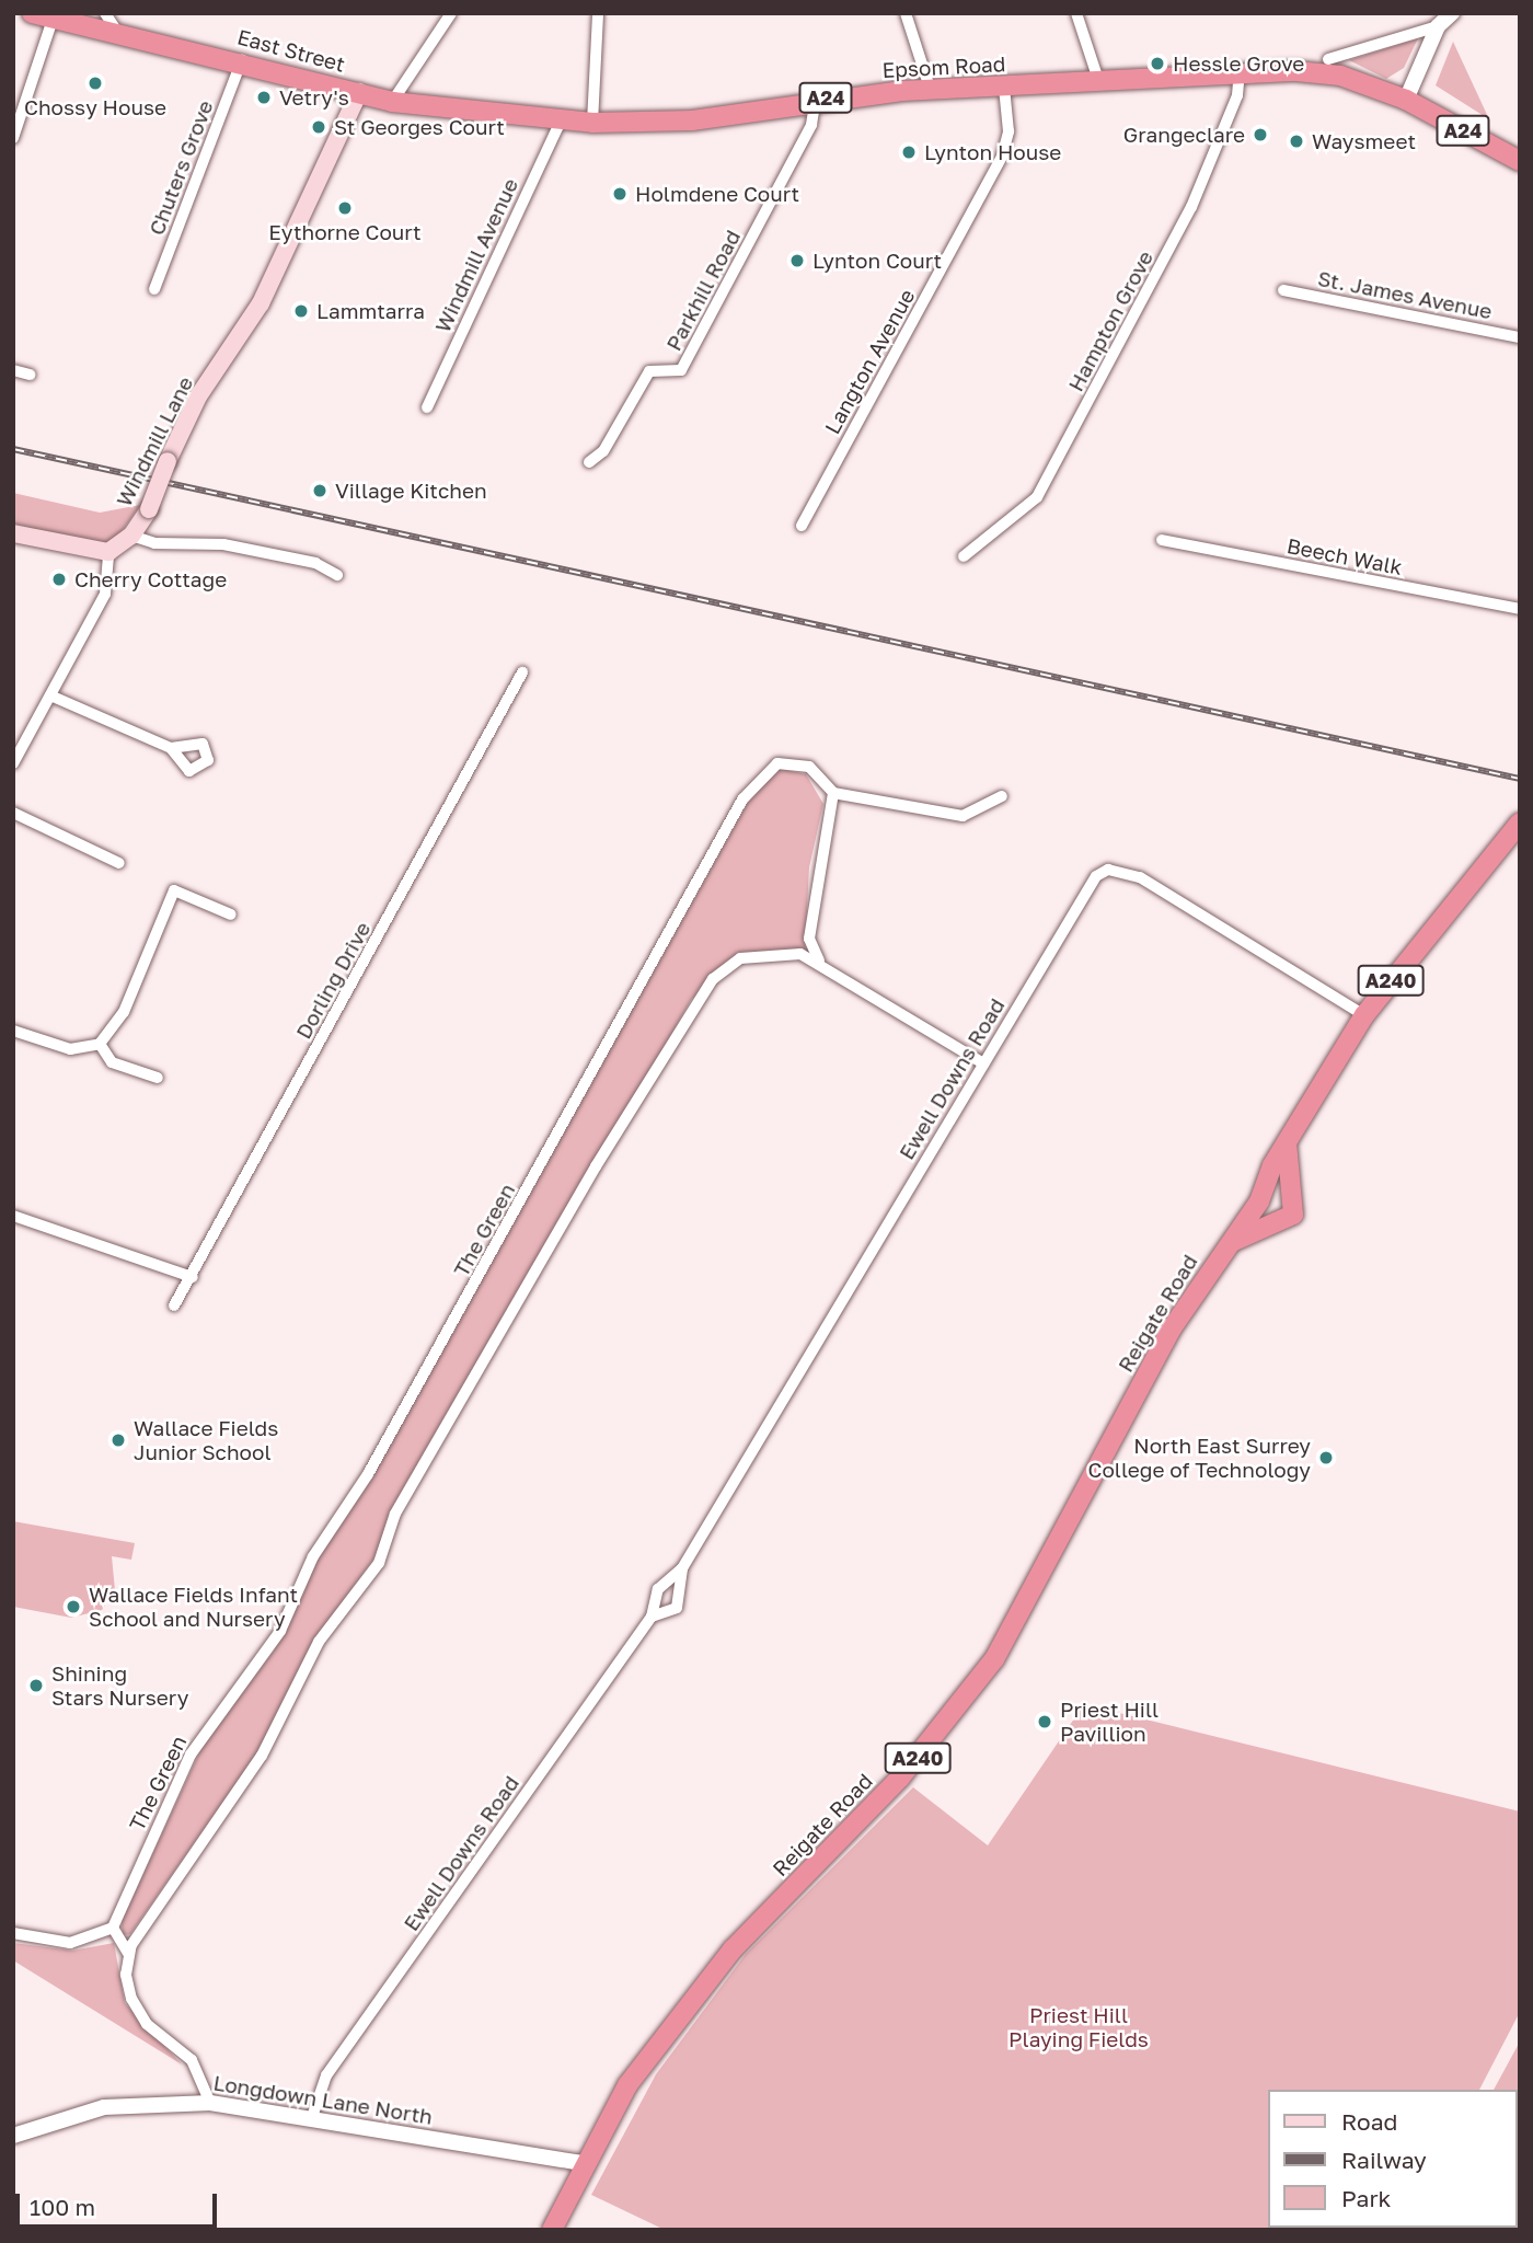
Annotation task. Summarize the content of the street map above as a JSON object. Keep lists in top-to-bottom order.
{
  "streets": {
    "highway": [
      "East Street",
      "Epsom Road",
      "A24",
      "A240",
      "Reigate Road"
    ],
    "main road": ["Windmill Lane"],
    "street": [
      "Chuters Grove",
      "Windmill Avenue",
      "Parkhill Road",
      "St. James Avenue",
      "Hampton Grove",
      "Langton Avenue",
      "Beech Walk",
      "Dorling Drive",
      "Ewell Downs Road",
      "The Green",
      "Longdown Lane North"
    ]
  },
  "crossings": [
    ["East Street", "Epsom Road"],
    ["East Street", "Chuters Grove"],
    ["East Street", "Windmill Lane"],
    ["Epsom Road", "A24"],
    ["Epsom Road", "Windmill Avenue"],
    ["Epsom Road", "Parkhill Road"],
    ["Epsom Road", "Hampton Grove"],
    ["Epsom Road", "Langton Avenue"],
    ["Epsom Road", "Windmill Lane"],
    ["Ewell Downs Road", "Reigate Road"],
    ["Ewell Downs Road", "Longdown Lane North"],
    ["Reigate Road", "Longdown Lane North"]
  ],
  "parks": ["Priest Hill Playing Fields"],
  "places": [
    "Hessle Grove",
    "Chossy House",
    "Vetry's",
    "St Georges Court",
    "Grangeclare",
    "Waysmeet",
    "Lynton House",
    "Holmdene Court",
    "Eythorne Court",
    "Lynton Court",
    "Lammtarra",
    "Village Kitchen",
    "Cherry Cottage",
    "Wallace Fields Junior School",
    "North East Surrey College of Technology",
    "Wallace Fields Infant School and Nursery",
    "Shining Stars Nursery",
    "Priest Hill Pavillion"
  ],
  "legend": ["Road", "Railway", "Park"],
  "scale_bar": "100 m"
}
